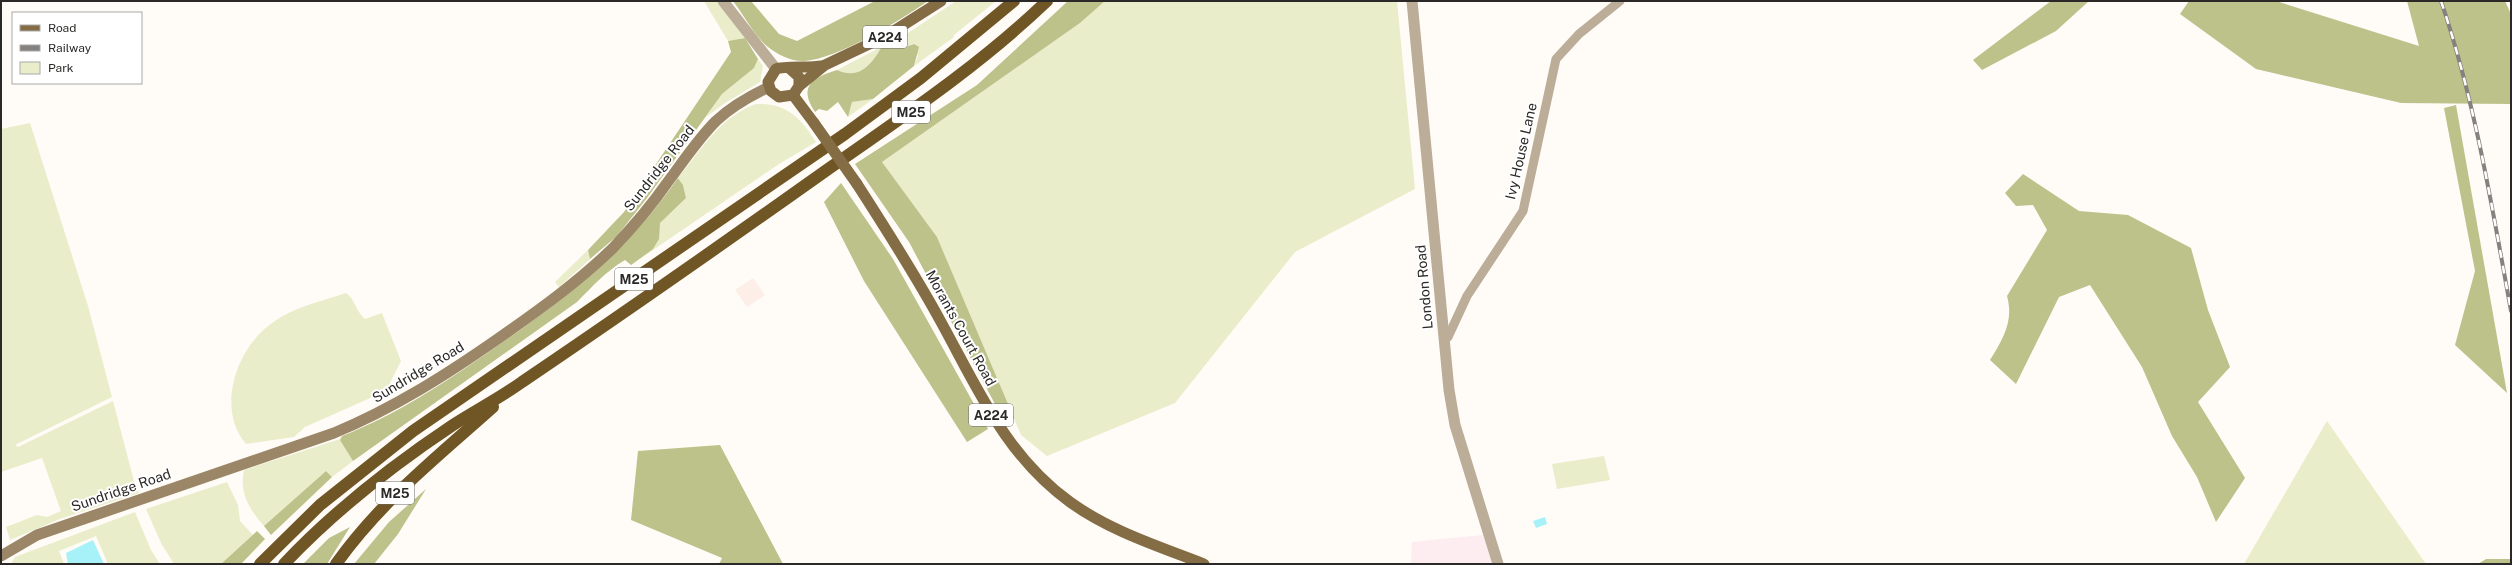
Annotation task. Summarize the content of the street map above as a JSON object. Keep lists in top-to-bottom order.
{
  "streets": {
    "highway": ["M25"],
    "main road": ["A224", "Sundridge Road", "Morants Court Road"],
    "street": ["Ivy House Lane", "London Road"]
  },
  "crossings": [
    ["A224", "Sundridge Road"],
    ["A224", "Morants Court Road"],
    ["Ivy House Lane", "London Road"],
    ["Sundridge Road", "Morants Court Road"]
  ],
  "legend": ["Road", "Railway", "Park"]
}
